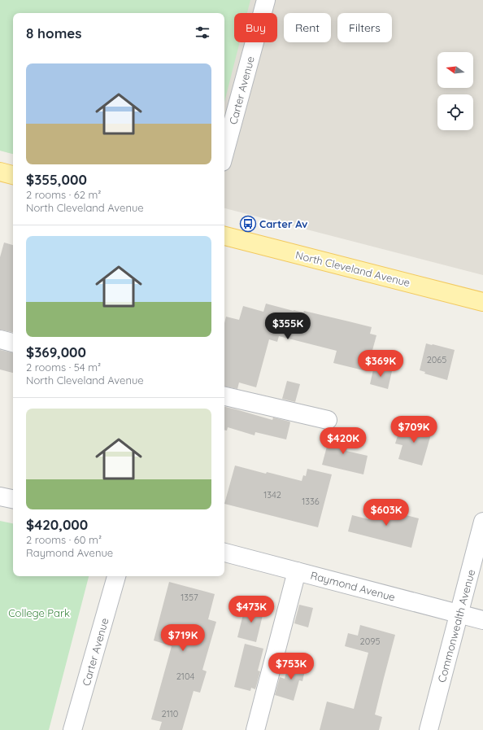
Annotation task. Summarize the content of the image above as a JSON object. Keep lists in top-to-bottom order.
{
  "streets": {
    "main road": ["North Cleveland Avenue"],
    "street": ["Carter Avenue", "Raymond Avenue", "Commonwealth Avenue"]
  },
  "crossings": [
    ["Raymond Avenue", "Commonwealth Avenue"]
  ],
  "parks": ["College Park"],
  "places": {
    "bus stop": ["Carter Av"]
  },
  "house_numbers": [
    "2065",
    "1342",
    "1336",
    "1357",
    "2095",
    "2104",
    "2110"
  ],
  "north": "left",
  "page": {
    "chip": ["Buy", "Rent", "Filters"],
    "heading": "8 homes",
    "list": [
      {
        "name": "$355,000",
        "note": "2 rooms · 62 m² · North Cleveland Avenue"
      },
      {
        "name": "$369,000",
        "note": "2 rooms · 54 m² · North Cleveland Avenue"
      },
      {
        "name": "$420,000",
        "note": "2 rooms · 60 m² · Raymond Avenue"
      }
    ],
    "price": [
      "$355K",
      "$369K",
      "$709K",
      "$420K",
      "$603K",
      "$473K",
      "$719K",
      "$753K"
    ]
  }
}
